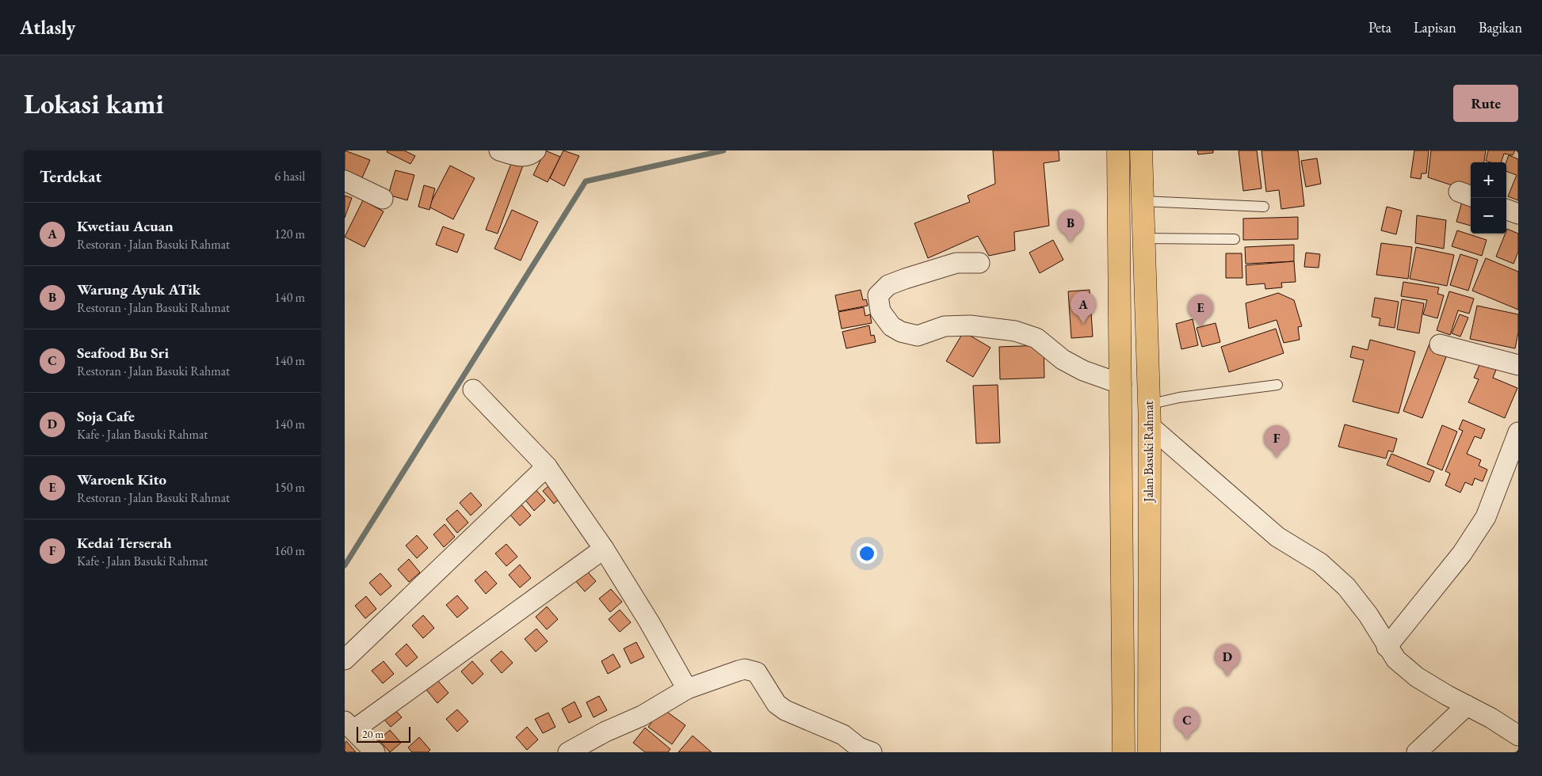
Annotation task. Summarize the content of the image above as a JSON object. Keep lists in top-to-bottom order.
{
  "streets": {
    "highway": ["Jalan Basuki Rahmat"]
  },
  "scale_bar": "20 m",
  "page": {
    "header": "Atlasly",
    "nav": ["Peta", "Lapisan", "Bagikan"],
    "buttons": "Rute",
    "title": "Lokasi kami",
    "heading": ["Terdekat", "6 hasil"],
    "map_buttons": ["+", "−"],
    "list": [
      {
        "mark": "A",
        "name": "Kwetiau Acuan",
        "note": "Restoran · Jalan Basuki Rahmat",
        "value": "120 m"
      },
      {
        "mark": "B",
        "name": "Warung Ayuk ATik",
        "note": "Restoran · Jalan Basuki Rahmat",
        "value": "140 m"
      },
      {
        "mark": "C",
        "name": "Seafood Bu Sri",
        "note": "Restoran · Jalan Basuki Rahmat",
        "value": "140 m"
      },
      {
        "mark": "D",
        "name": "Soja Cafe",
        "note": "Kafe · Jalan Basuki Rahmat",
        "value": "140 m"
      },
      {
        "mark": "E",
        "name": "Waroenk Kito",
        "note": "Restoran · Jalan Basuki Rahmat",
        "value": "150 m"
      },
      {
        "mark": "F",
        "name": "Kedai Terserah",
        "note": "Kafe · Jalan Basuki Rahmat",
        "value": "160 m"
      }
    ],
    "pins": [
      "B",
      "A",
      "E",
      "F",
      "D",
      "C"
    ],
    "scale": "20 m"
  }
}
